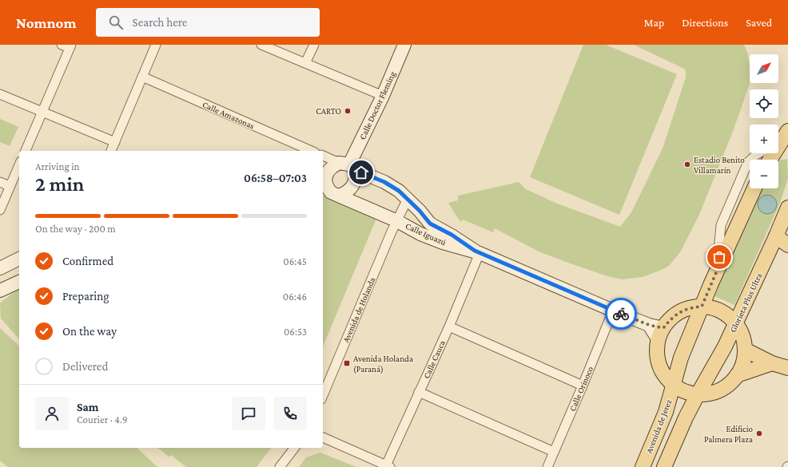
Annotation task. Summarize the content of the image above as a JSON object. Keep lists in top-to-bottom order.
{
  "streets": {
    "main road": [
      "Calle Doctor Fleming",
      "Calle Iguazú",
      "Glorieta Plus Ultra",
      "Avenida de Jerez"
    ],
    "street": [
      "Calle Amazonas",
      "Avenida de Holanda",
      "Calle Cauca",
      "Calle Orinoco"
    ]
  },
  "crossings": [
    ["Calle Doctor Fleming", "Calle Iguazú"],
    ["Calle Iguazú", "Avenida de Holanda"],
    ["Calle Iguazú", "Calle Cauca"],
    ["Calle Iguazú", "Calle Orinoco"]
  ],
  "places": {
    "other": ["CARTO", "Estadio Benito Villamarín", "Edificio Palmera Plaza"],
    "transit": ["Avenida Holanda (Paraná)"]
  },
  "north": "top right",
  "page": {
    "header": "Nomnom",
    "search": "Search here",
    "nav": ["Map", "Directions", "Saved"],
    "map_buttons": ["+", "−"],
    "heading": ["2 min", "Arriving in", "06:58–07:03"],
    "panel": ["Sam", "Courier · 4.9"],
    "bar": "On the way · 200 m",
    "list": [
      ["Confirmed", "06:45"],
      ["Preparing", "06:46"],
      ["On the way", "06:53"],
      "Delivered"
    ]
  }
}
